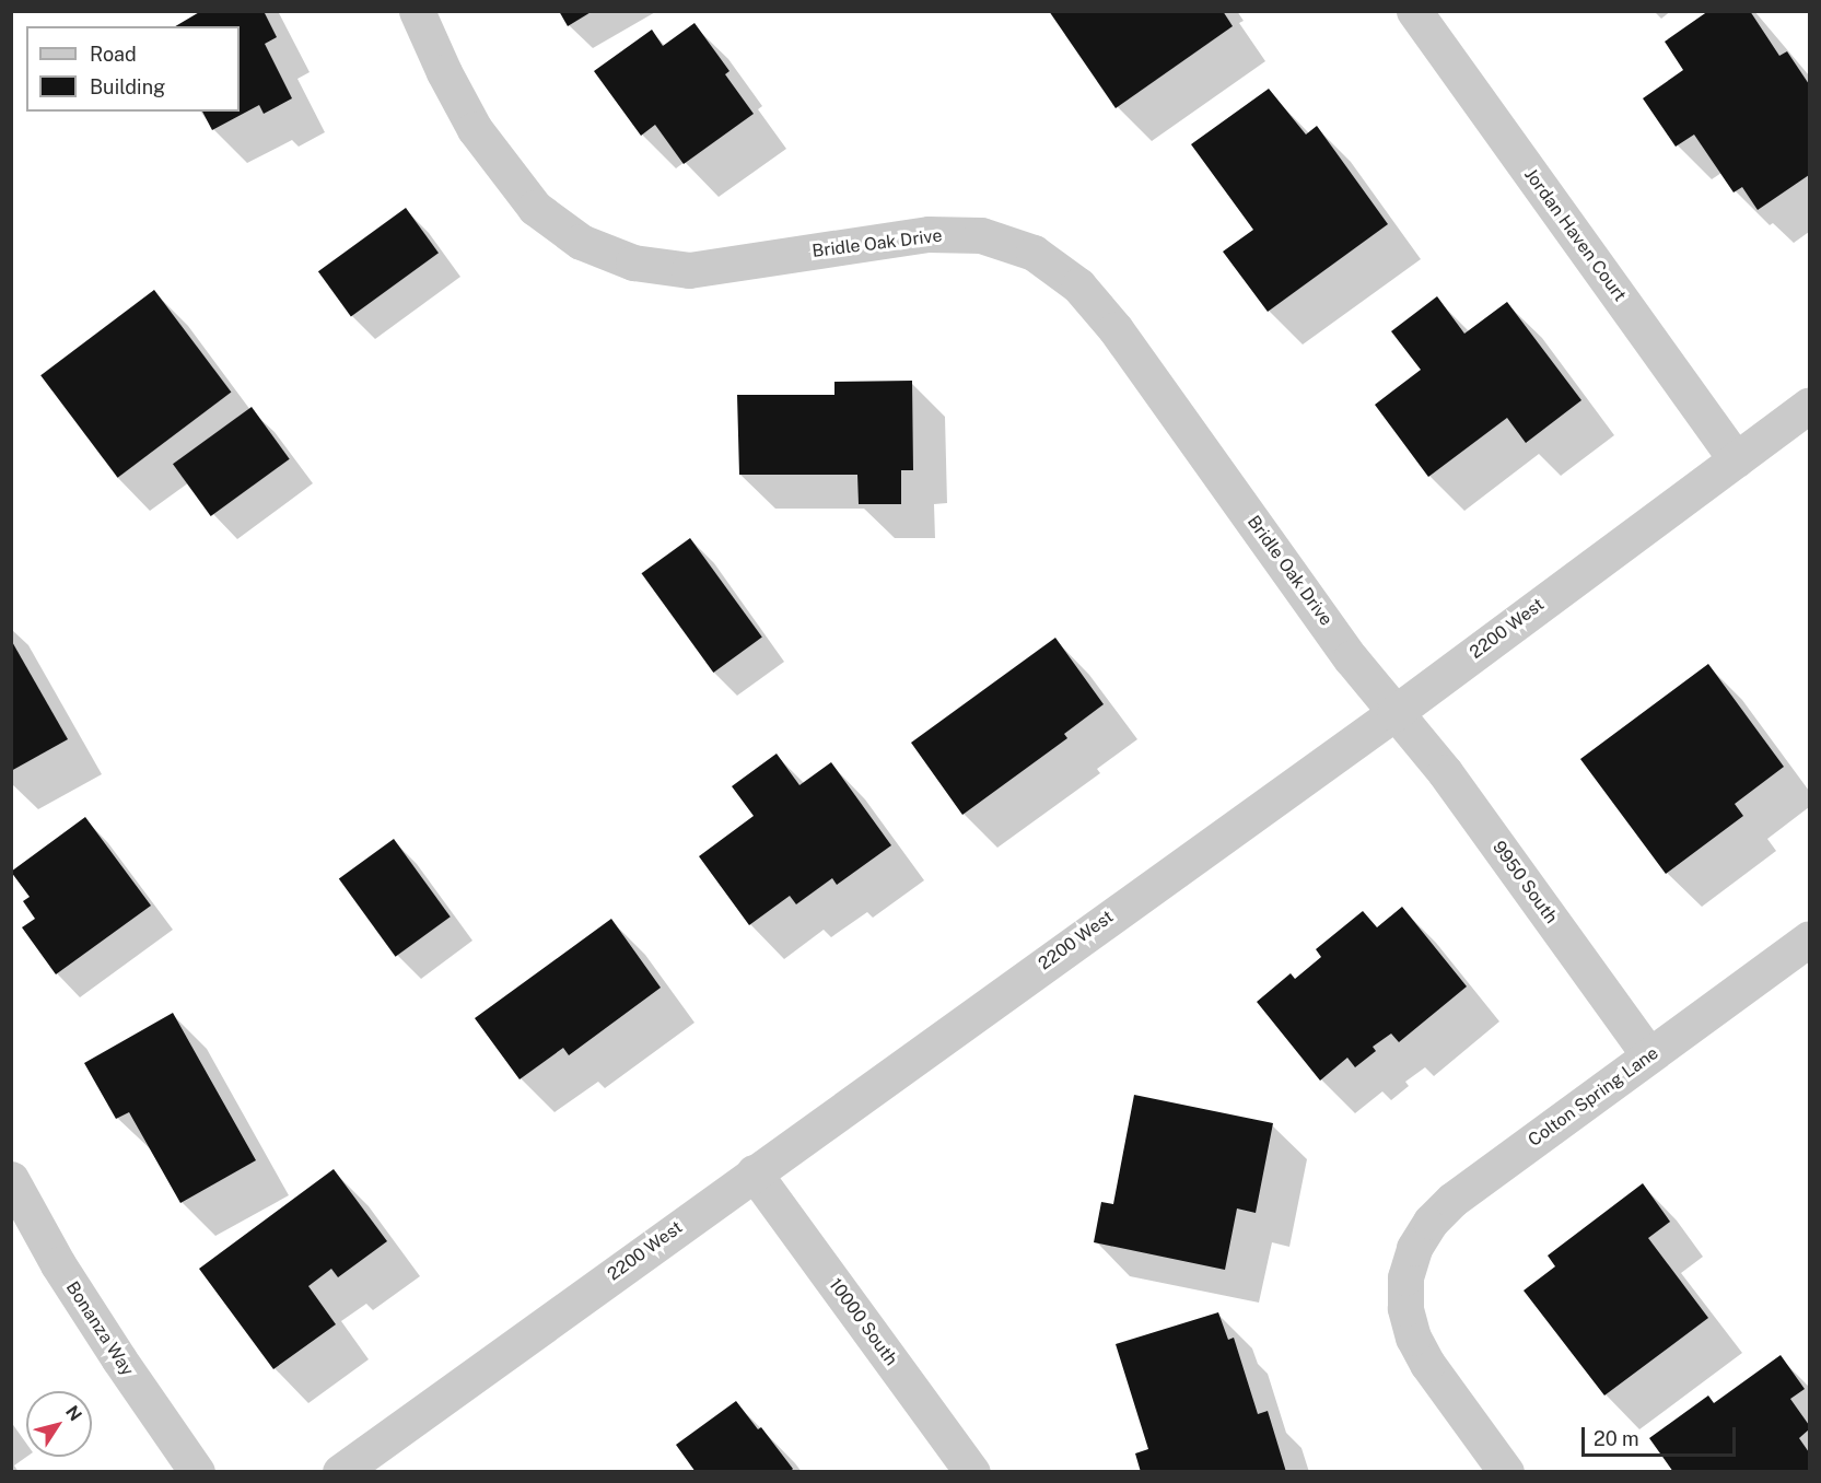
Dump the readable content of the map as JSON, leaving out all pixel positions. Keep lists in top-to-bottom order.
{
  "streets": {
    "street": [
      "Jordan Haven Court",
      "Bridle Oak Drive",
      "2200 West",
      "9950 South",
      "Colton Spring Lane",
      "10000 South",
      "Bonanza Way"
    ]
  },
  "crossings": [
    ["Jordan Haven Court", "2200 West"],
    ["Bridle Oak Drive", "2200 West"],
    ["Bridle Oak Drive", "9950 South"],
    ["2200 West", "9950 South"],
    ["2200 West", "10000 South"],
    ["9950 South", "Colton Spring Lane"]
  ],
  "legend": ["Road", "Building"],
  "scale_bar": "20 m",
  "north": "top right"
}
